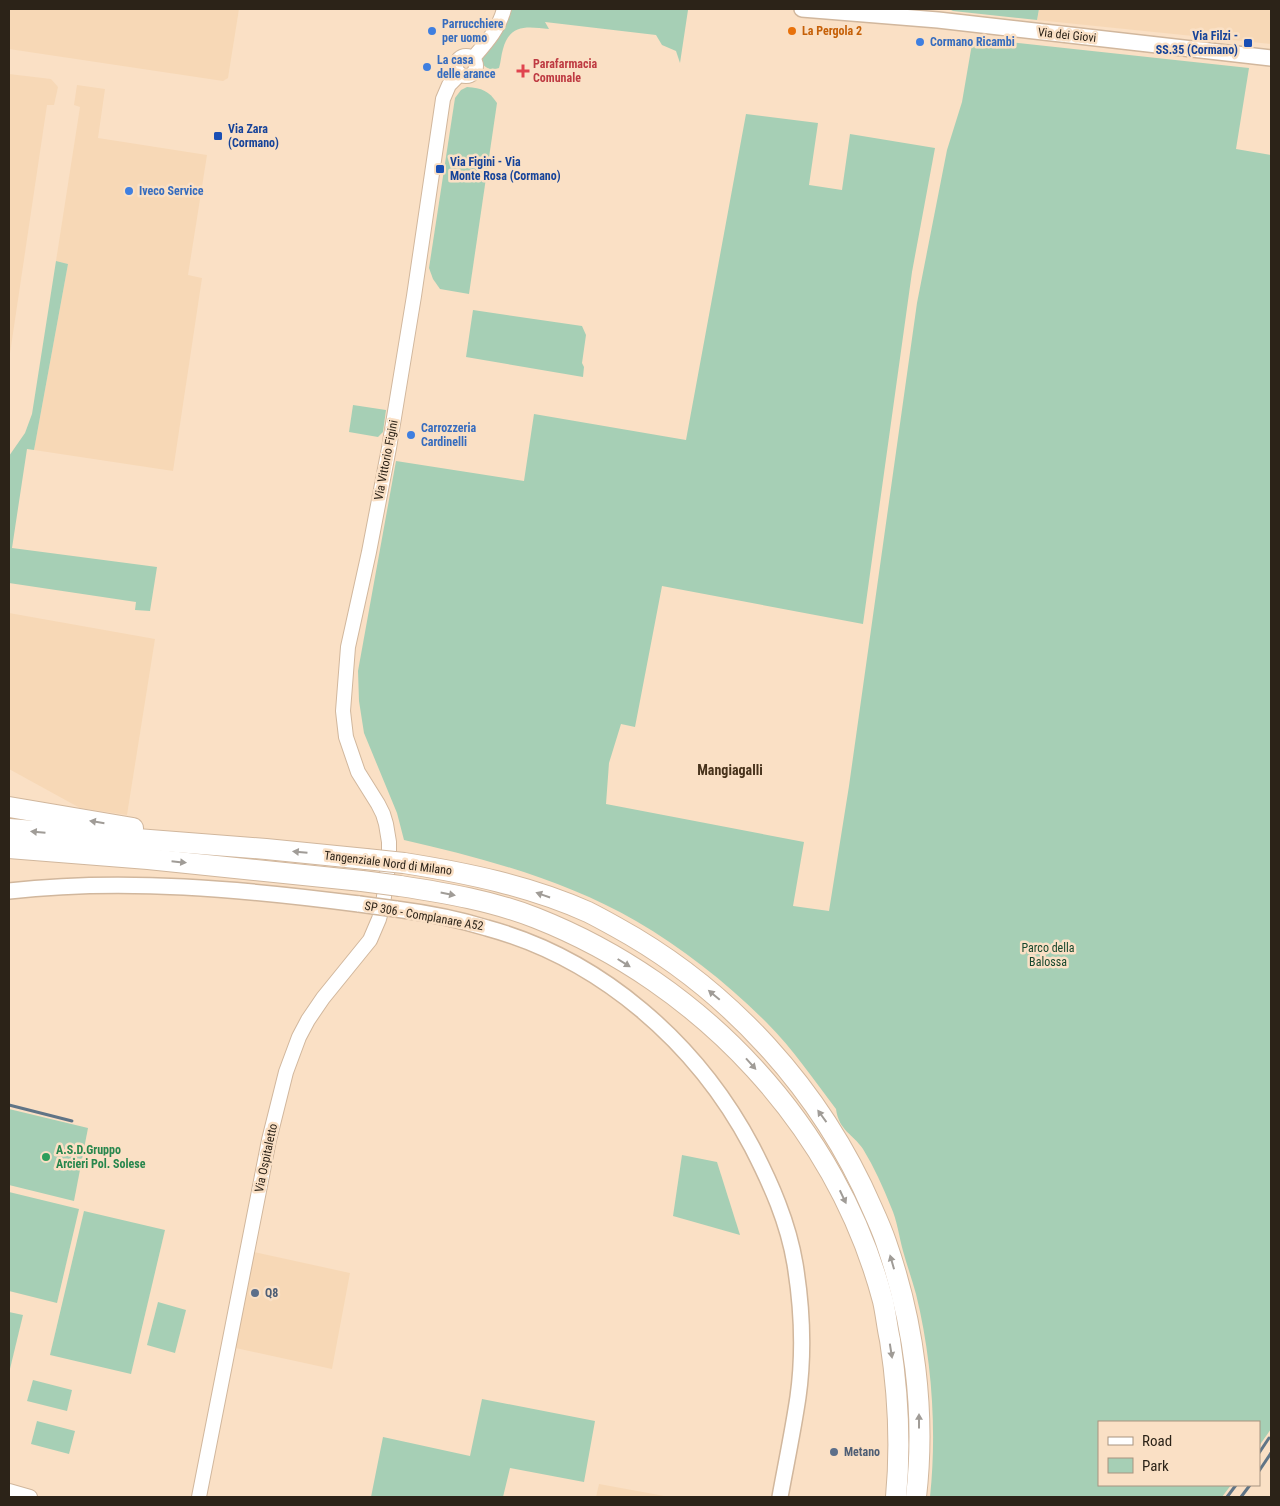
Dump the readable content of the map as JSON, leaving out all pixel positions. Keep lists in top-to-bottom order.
{
  "streets": {
    "highway": ["Tangenziale Nord di Milano"],
    "main road": ["Via dei Giovi", "SP 306 - Complanare A52"],
    "street": ["Via Vittorio Figini", "Via Ospitaletto"]
  },
  "crossings": [
    ["Via Vittorio Figini", "Via Ospitaletto"]
  ],
  "districts": ["Mangiagalli"],
  "parks": ["Parco della Balossa"],
  "places": {
    "other": [
      "Parrucchiere per uomo",
      "La Pergola 2",
      "Cormano Ricambi",
      "La casa delle arance",
      "Iveco Service",
      "Carrozzeria Cardinelli",
      "A.S.D.Gruppo Arcieri Pol. Solese",
      "Q8",
      "Metano"
    ],
    "transit": ["Via Filzi - SS.35 (Cormano)", "Via Zara (Cormano)", "Via Figini - Via Monte Rosa (Cormano)"],
    "health": ["Parafarmacia Comunale"]
  },
  "legend": ["Road", "Park"]
}
